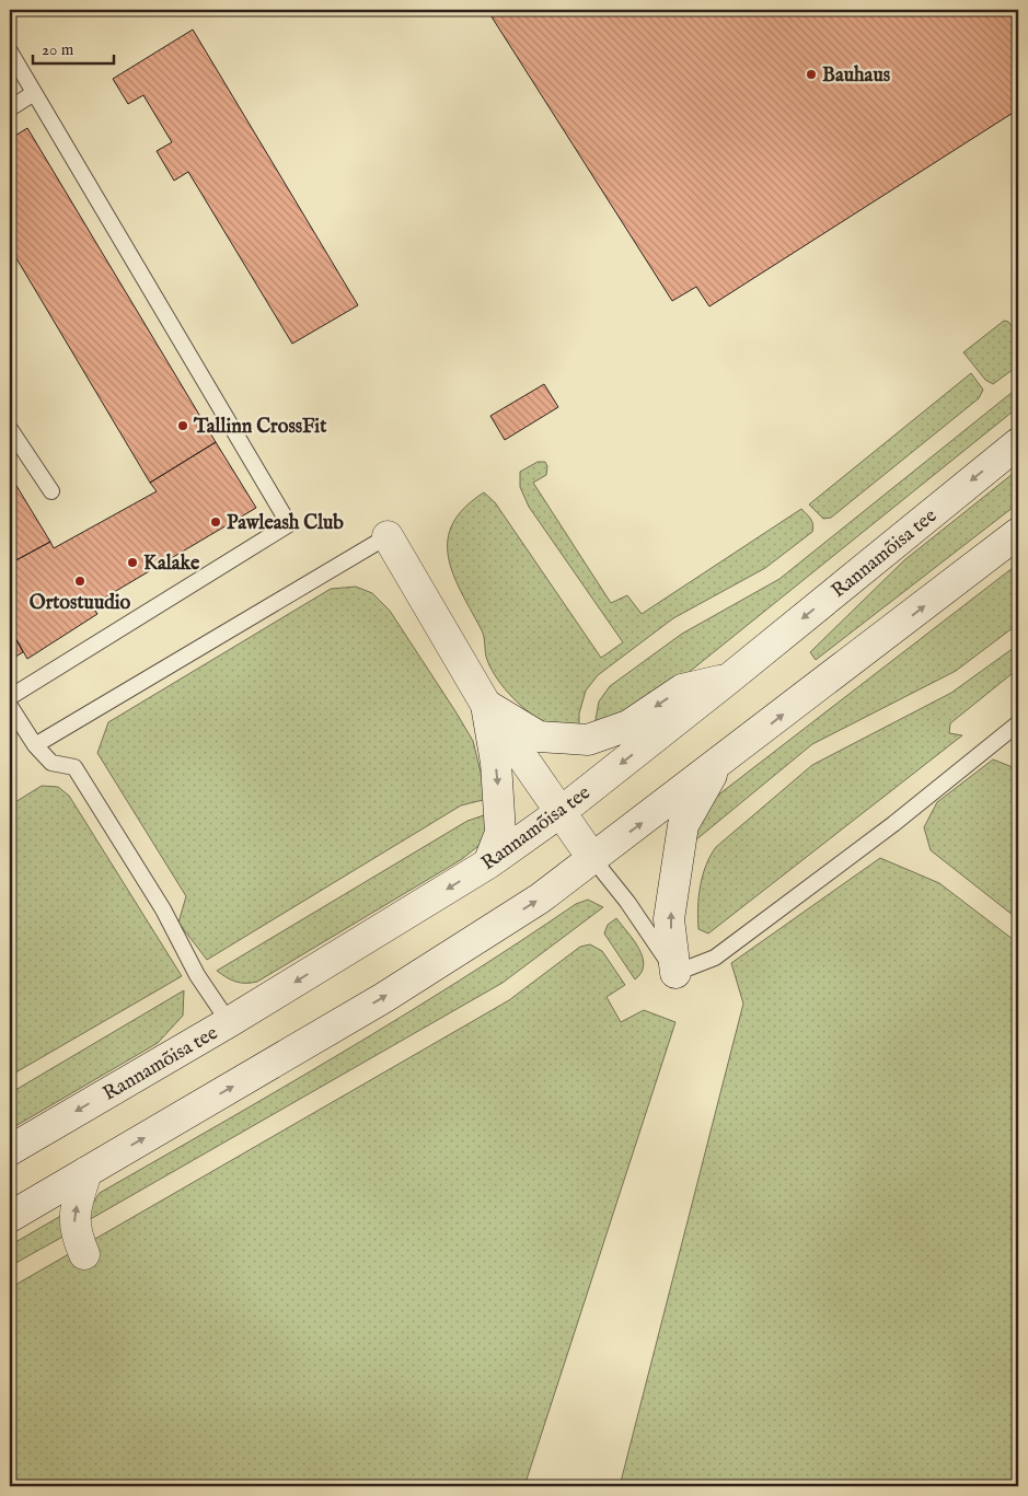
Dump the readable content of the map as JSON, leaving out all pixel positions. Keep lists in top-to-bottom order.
{
  "streets": {
    "main road": ["Rannamõisa tee"]
  },
  "places": [
    "Bauhaus",
    "Tallinn CrossFit",
    "Pawleash Club",
    "Kalake",
    "Ortostuudio"
  ],
  "scale_bar": "20 m"
}
